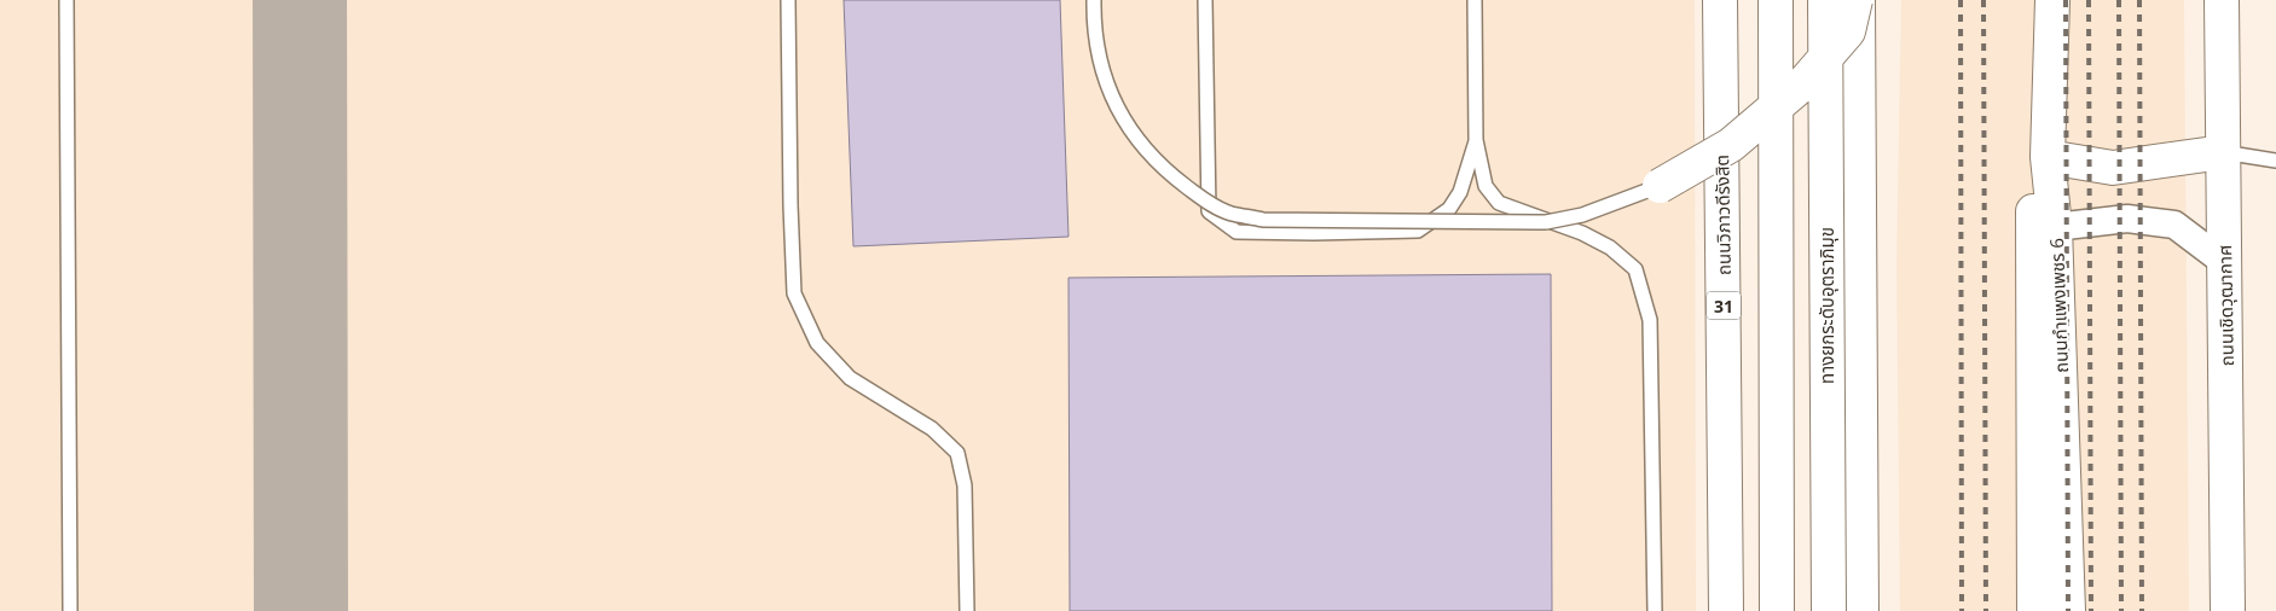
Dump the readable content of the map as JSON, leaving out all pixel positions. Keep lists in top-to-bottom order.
{
  "streets": {
    "main road": [
      "ถนนวิภาวดีรังสิต",
      "31",
      "ทางยกระดับอุตราภิมุข",
      "ถนนกำแพงเพชร 6",
      "ถนนเชิดวุฒากาศ"
    ]
  }
}
